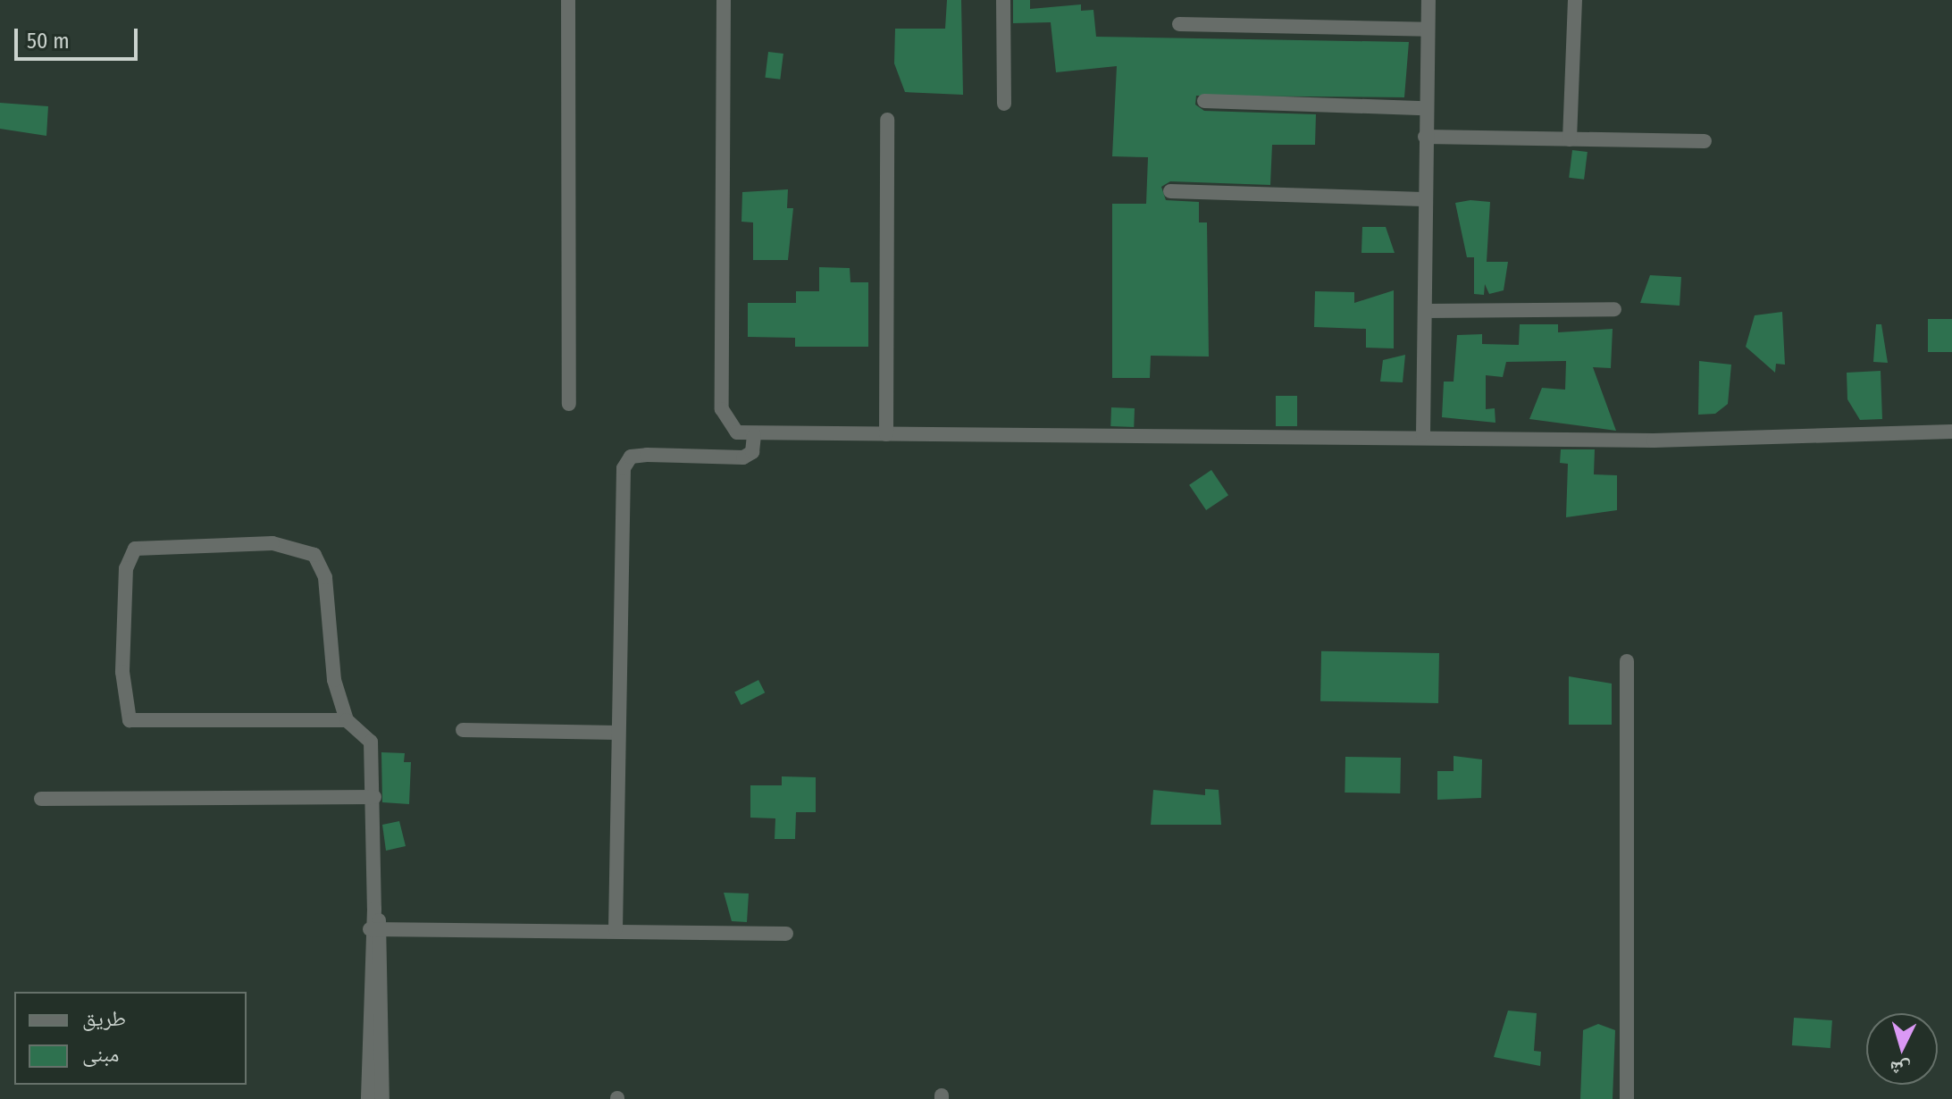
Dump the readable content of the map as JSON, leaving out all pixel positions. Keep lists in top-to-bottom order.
{
  "legend": ["طريق", "مبنى"],
  "scale_bar": "50 m",
  "north": "bottom"
}
